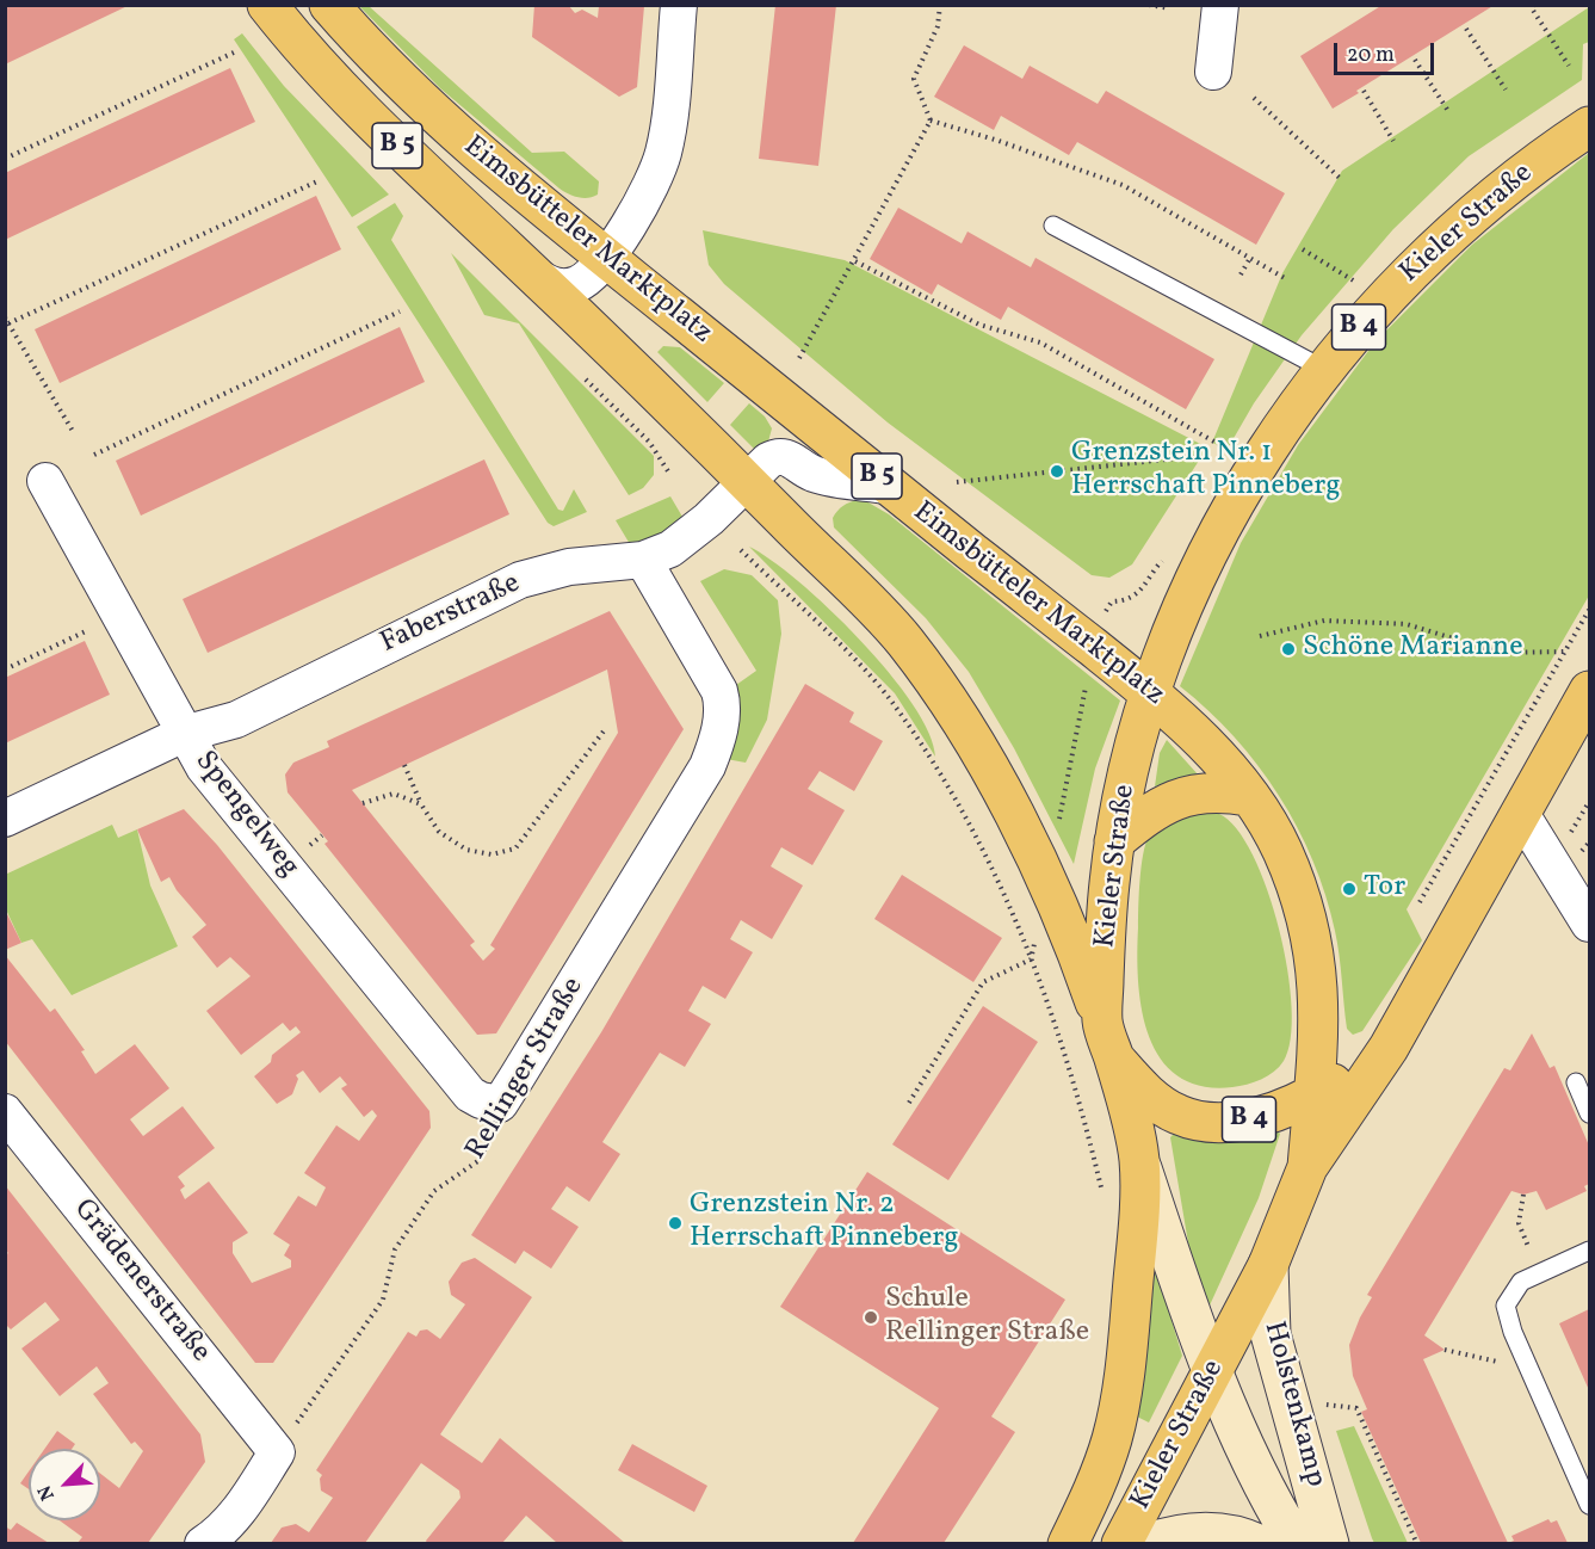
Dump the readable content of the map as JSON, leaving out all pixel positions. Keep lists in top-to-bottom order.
{
  "streets": {
    "main road": [
      "B 5",
      "Kieler Straße",
      "Eimsbütteler Marktplatz",
      "B 4",
      "Holstenkamp"
    ],
    "street": [
      "Faberstraße",
      "Spengelweg",
      "Rellinger Straße",
      "Grädenerstraße"
    ]
  },
  "crossings": [
    ["Kieler Straße", "Eimsbütteler Marktplatz"],
    ["Kieler Straße", "B 4"],
    ["Kieler Straße", "Holstenkamp"],
    ["Eimsbütteler Marktplatz", "B 4"],
    ["Eimsbütteler Marktplatz", "Faberstraße"],
    ["Faberstraße", "Spengelweg"],
    ["Faberstraße", "Rellinger Straße"],
    ["Spengelweg", "Rellinger Straße"],
    ["Rellinger Straße", "Grädenerstraße"]
  ],
  "places": [
    "Grenzstein Nr. 1 Herrschaft Pinneberg",
    "Schöne Marianne",
    "Tor",
    "Grenzstein Nr. 2 Herrschaft Pinneberg",
    "Schule Rellinger Straße"
  ],
  "scale_bar": "20 m",
  "north": "bottom left"
}
